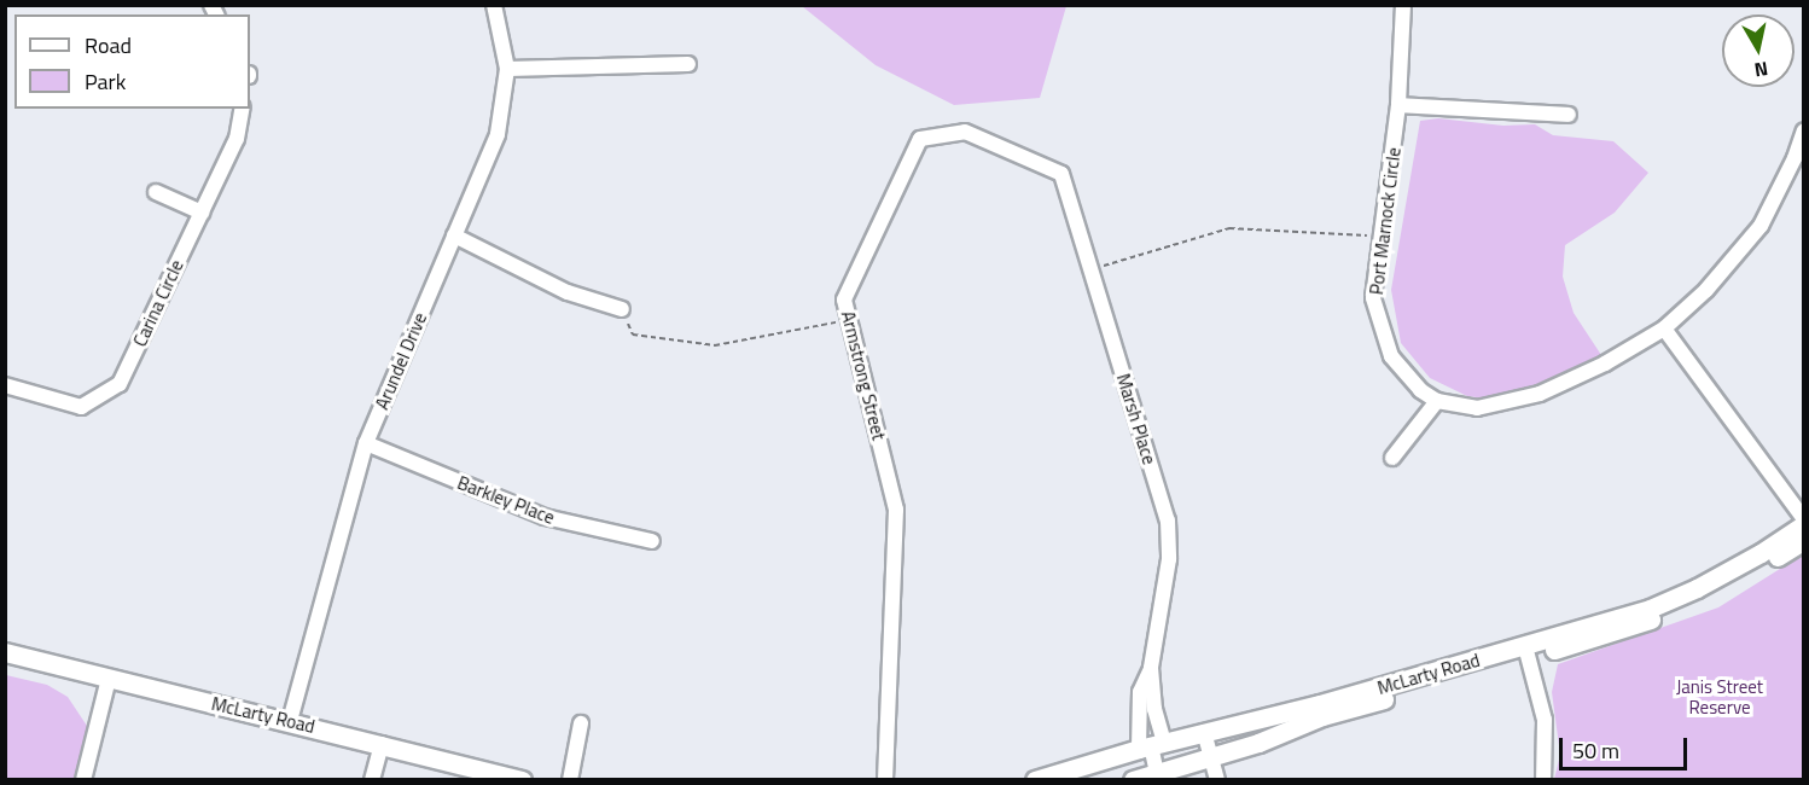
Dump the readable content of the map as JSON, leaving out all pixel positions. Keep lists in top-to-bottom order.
{
  "streets": {
    "street": [
      "Port Marnock Circle",
      "Carina Circle",
      "Arundel Drive",
      "Armstrong Street",
      "Marsh Place",
      "Barkley Place",
      "McLarty Road"
    ]
  },
  "crossings": [
    ["Arundel Drive", "Barkley Place"],
    ["Arundel Drive", "McLarty Road"],
    ["Armstrong Street", "Marsh Place"],
    ["Marsh Place", "McLarty Road"]
  ],
  "parks": ["Janis Street Reserve"],
  "legend": ["Road", "Park"],
  "scale_bar": "50 m",
  "north": "bottom"
}
